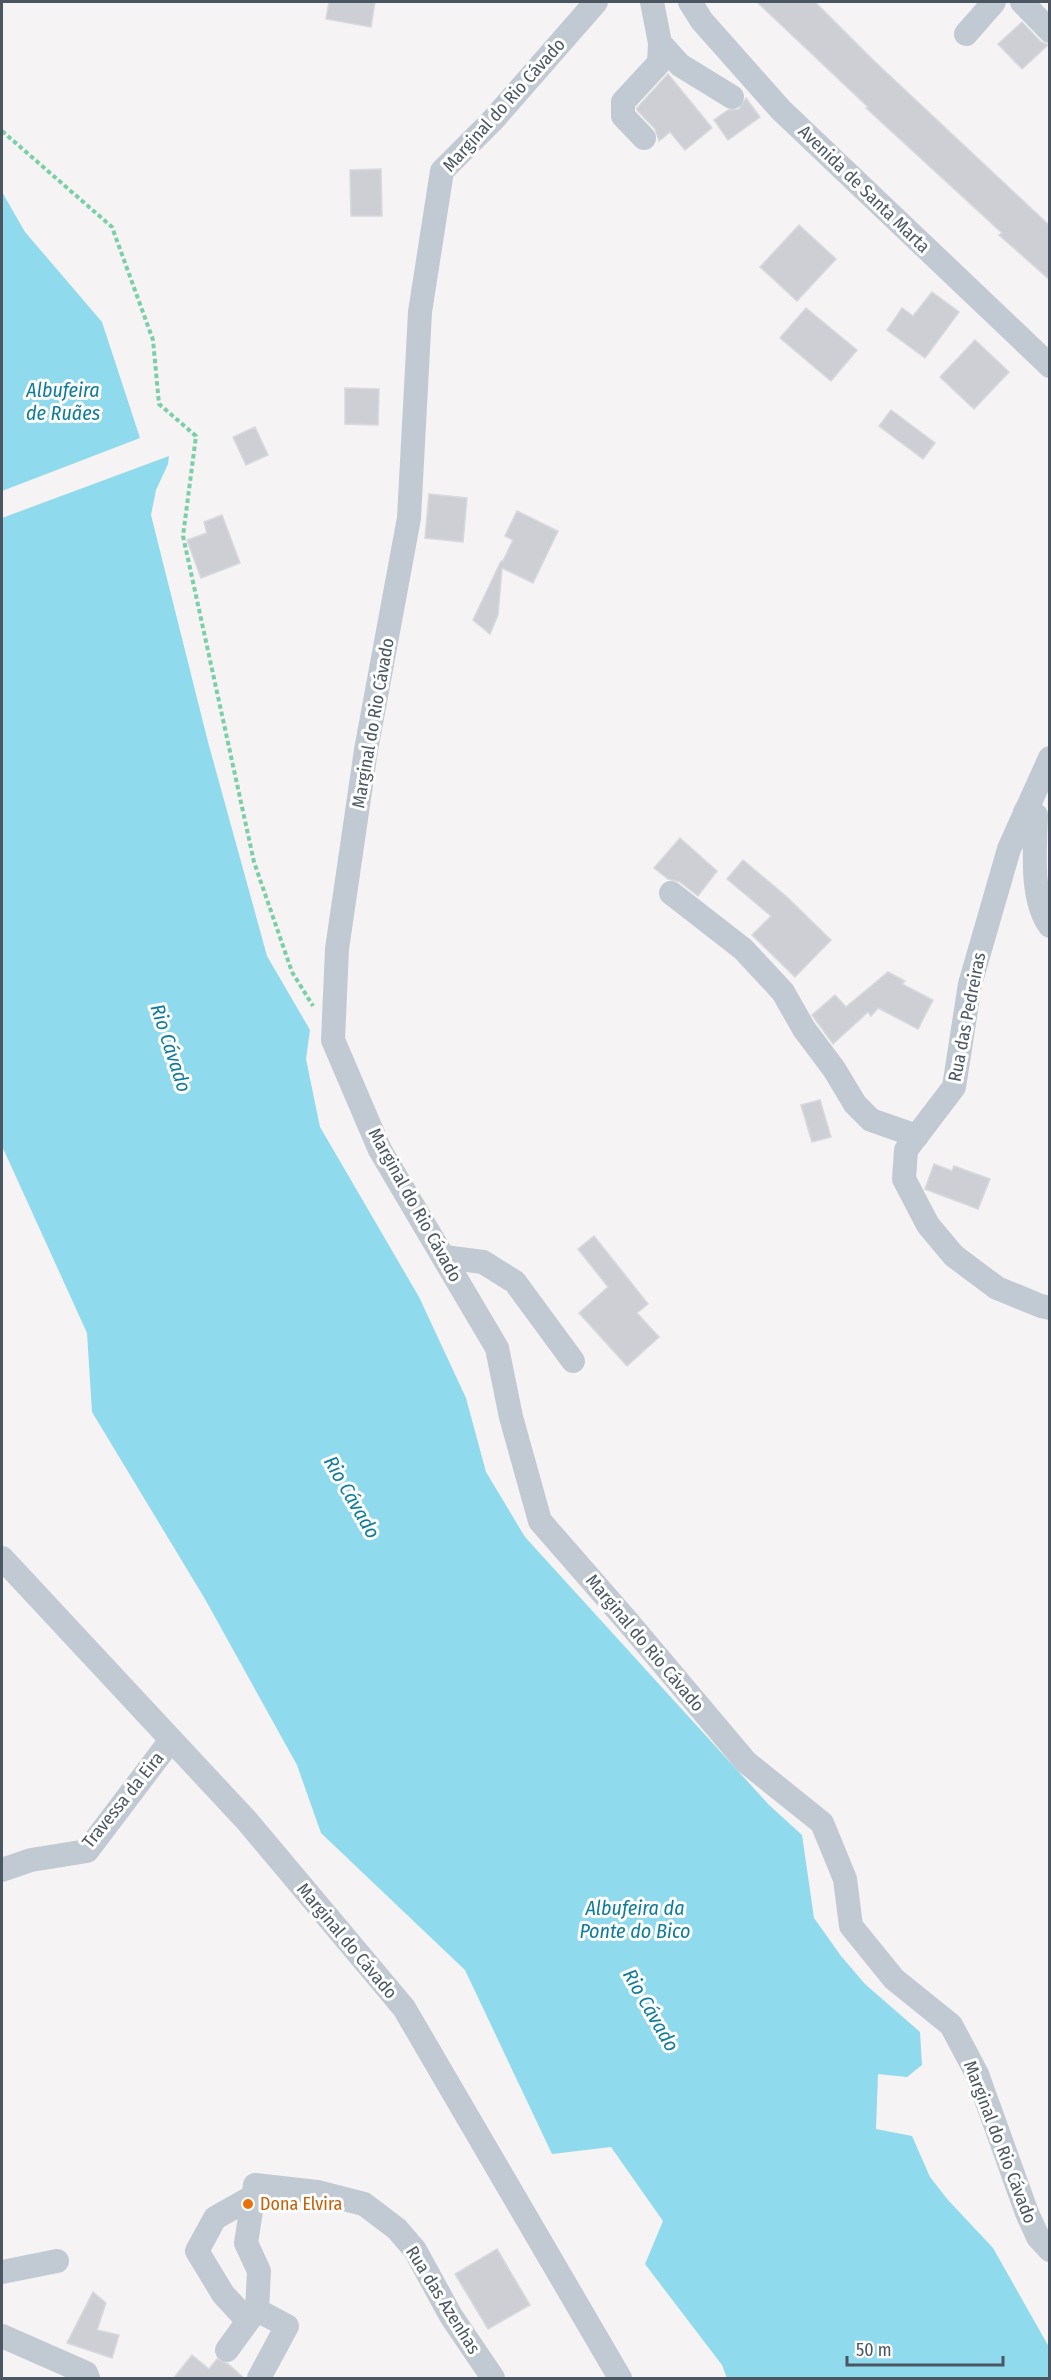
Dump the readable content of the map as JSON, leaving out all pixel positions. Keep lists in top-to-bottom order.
{
  "streets": {
    "street": [
      "Marginal do Rio Cávado",
      "Avenida de Santa Marta",
      "Rua das Pedreiras",
      "Travessa da Eira",
      "Marginal do Cávado",
      "Rua das Azenhas"
    ]
  },
  "crossings": [
    ["Travessa da Eira", "Marginal do Cávado"]
  ],
  "water": ["Albufeira de Ruães", "Rio Cávado", "Albufeira da Ponte do Bico"],
  "places": ["Dona Elvira"],
  "scale_bar": "50 m"
}
